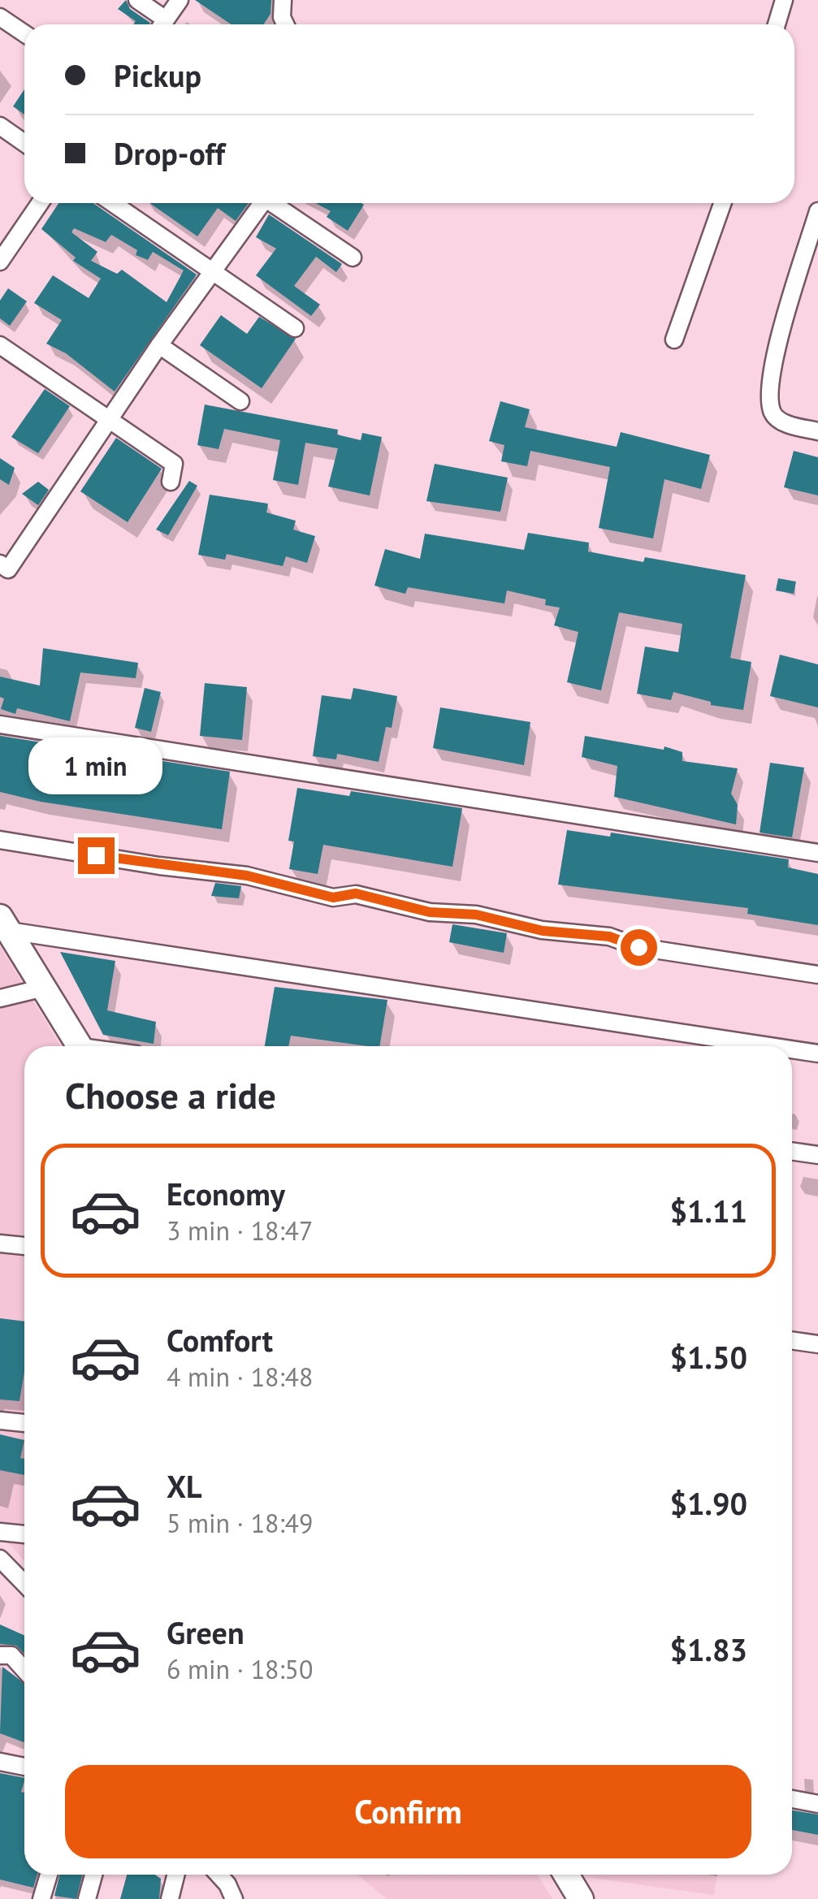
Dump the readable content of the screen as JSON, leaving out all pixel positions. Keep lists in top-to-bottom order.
{
  "page": {
    "banner": ["Pickup", "Drop-off"],
    "bubble": "1 min",
    "heading": "Choose a ride",
    "list": [
      {
        "name": "Economy",
        "note": "3 min · 18:47",
        "value": "$1.11"
      },
      {
        "name": "Comfort",
        "note": "4 min · 18:48",
        "value": "$1.50"
      },
      {
        "name": "XL",
        "note": "5 min · 18:49",
        "value": "$1.90"
      },
      {
        "name": "Green",
        "note": "6 min · 18:50",
        "value": "$1.83"
      }
    ],
    "buttons": "Confirm"
  }
}
